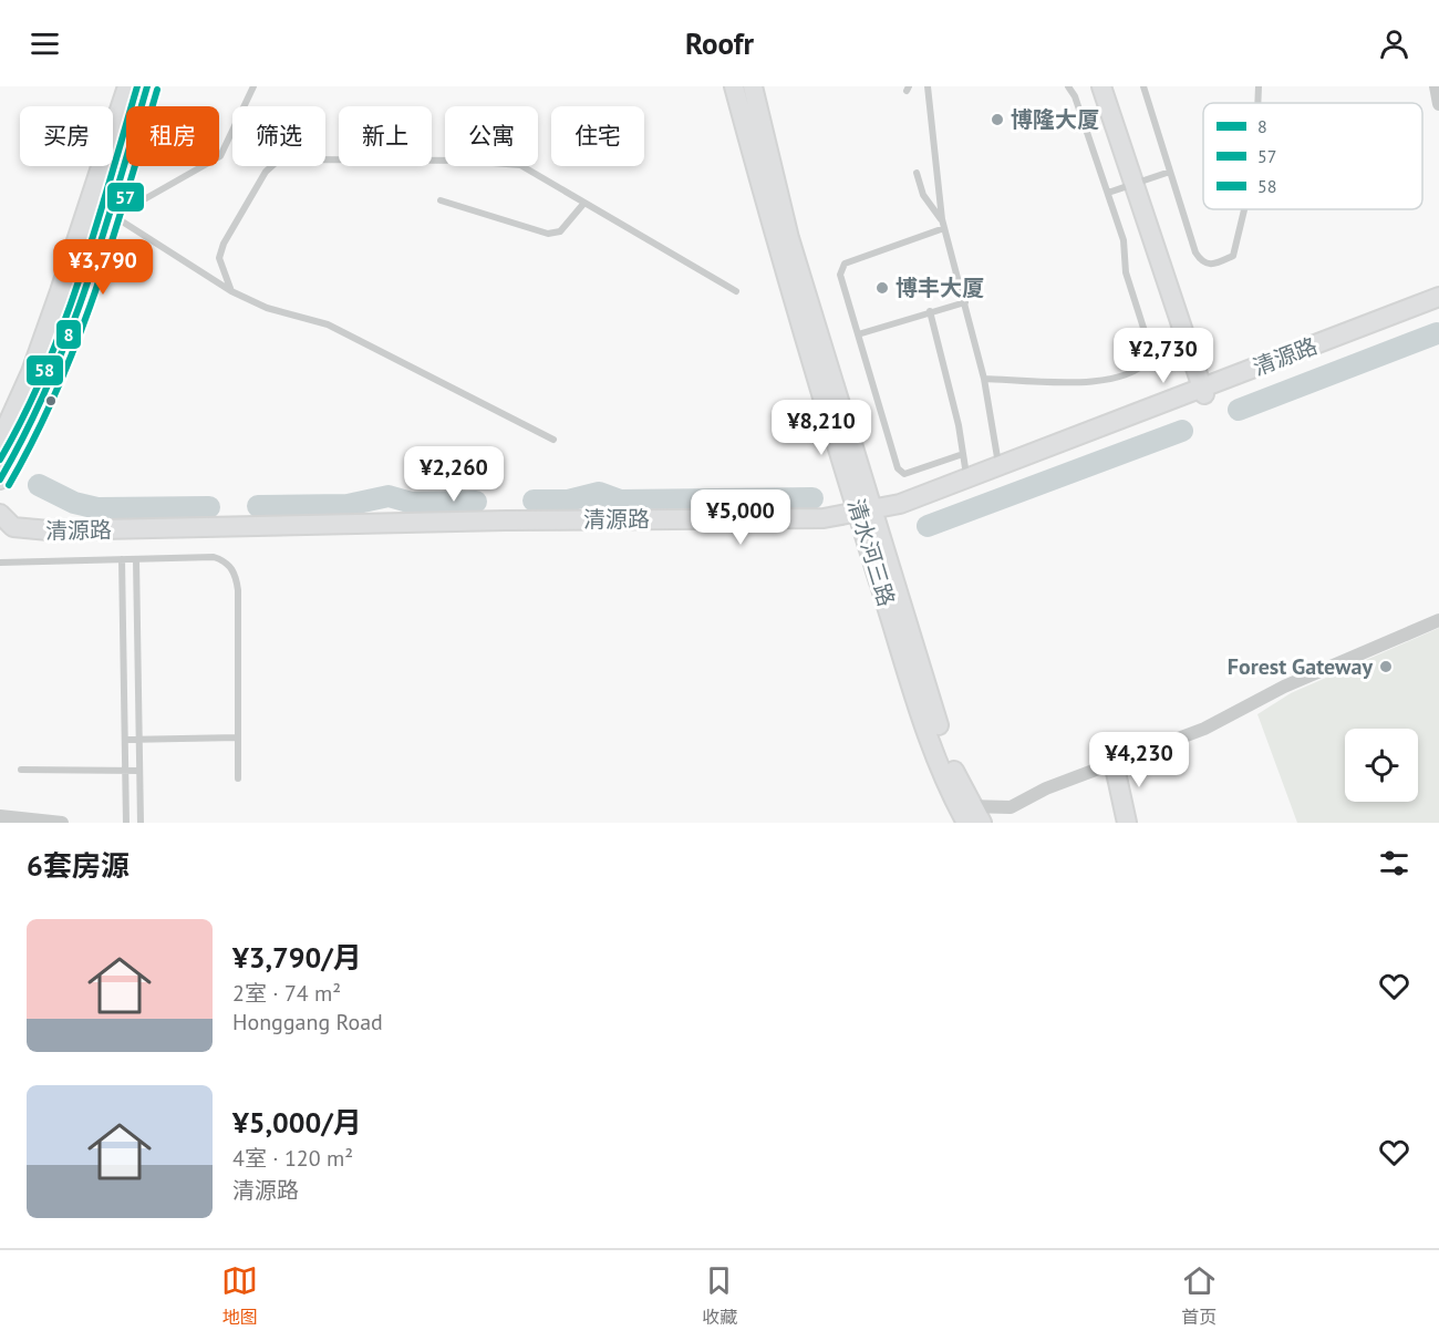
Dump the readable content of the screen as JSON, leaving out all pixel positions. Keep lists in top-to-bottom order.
{
  "streets": {
    "street": ["清源路", "清水河三路"]
  },
  "crossings": [
    ["清源路", "清水河三路"]
  ],
  "places": ["博隆大厦", "博丰大厦", "Forest Gateway"],
  "lines": ["transit line 8", "transit line 58", "transit line 57"],
  "legend": ["8", "57", "58"],
  "page": {
    "header": "Roofr",
    "chip": [
      "买房",
      "租房",
      "筛选",
      "新上",
      "公寓",
      "住宅"
    ],
    "price": [
      "¥3,790",
      "¥2,730",
      "¥8,210",
      "¥2,260",
      "¥5,000",
      "¥4,230"
    ],
    "heading": "6套房源",
    "list": [
      {
        "name": "¥3,790/月",
        "note": "2室 · 74 m² · Honggang Road"
      },
      {
        "name": "¥5,000/月",
        "note": "4室 · 120 m² · 清源路"
      }
    ],
    "tabs": ["地图", "收藏", "首页"]
  }
}
